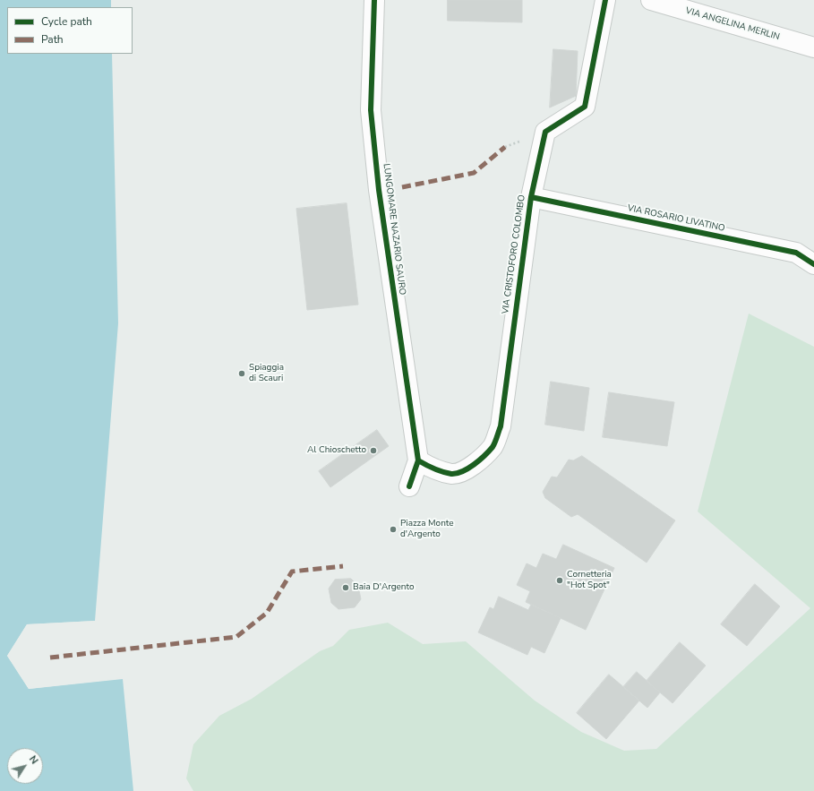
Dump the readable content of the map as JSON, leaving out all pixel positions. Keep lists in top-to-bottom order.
{
  "streets": {
    "street": [
      "VIA ANGELINA MERLIN",
      "VIA ROSARIO LIVATINO",
      "LUNGOMARE NAZARIO SAURO",
      "VIA CRISTOFORO COLOMBO"
    ]
  },
  "crossings": [
    ["VIA ROSARIO LIVATINO", "VIA CRISTOFORO COLOMBO"],
    ["LUNGOMARE NAZARIO SAURO", "VIA CRISTOFORO COLOMBO"]
  ],
  "places": [
    "Spiaggia di Scauri",
    "Al Chioschetto",
    "Piazza Monte d'Argento",
    "Cornetteria \"Hot Spot\"",
    "Baia D'Argento"
  ],
  "legend": ["Cycle path", "Path"],
  "north": "top right"
}
